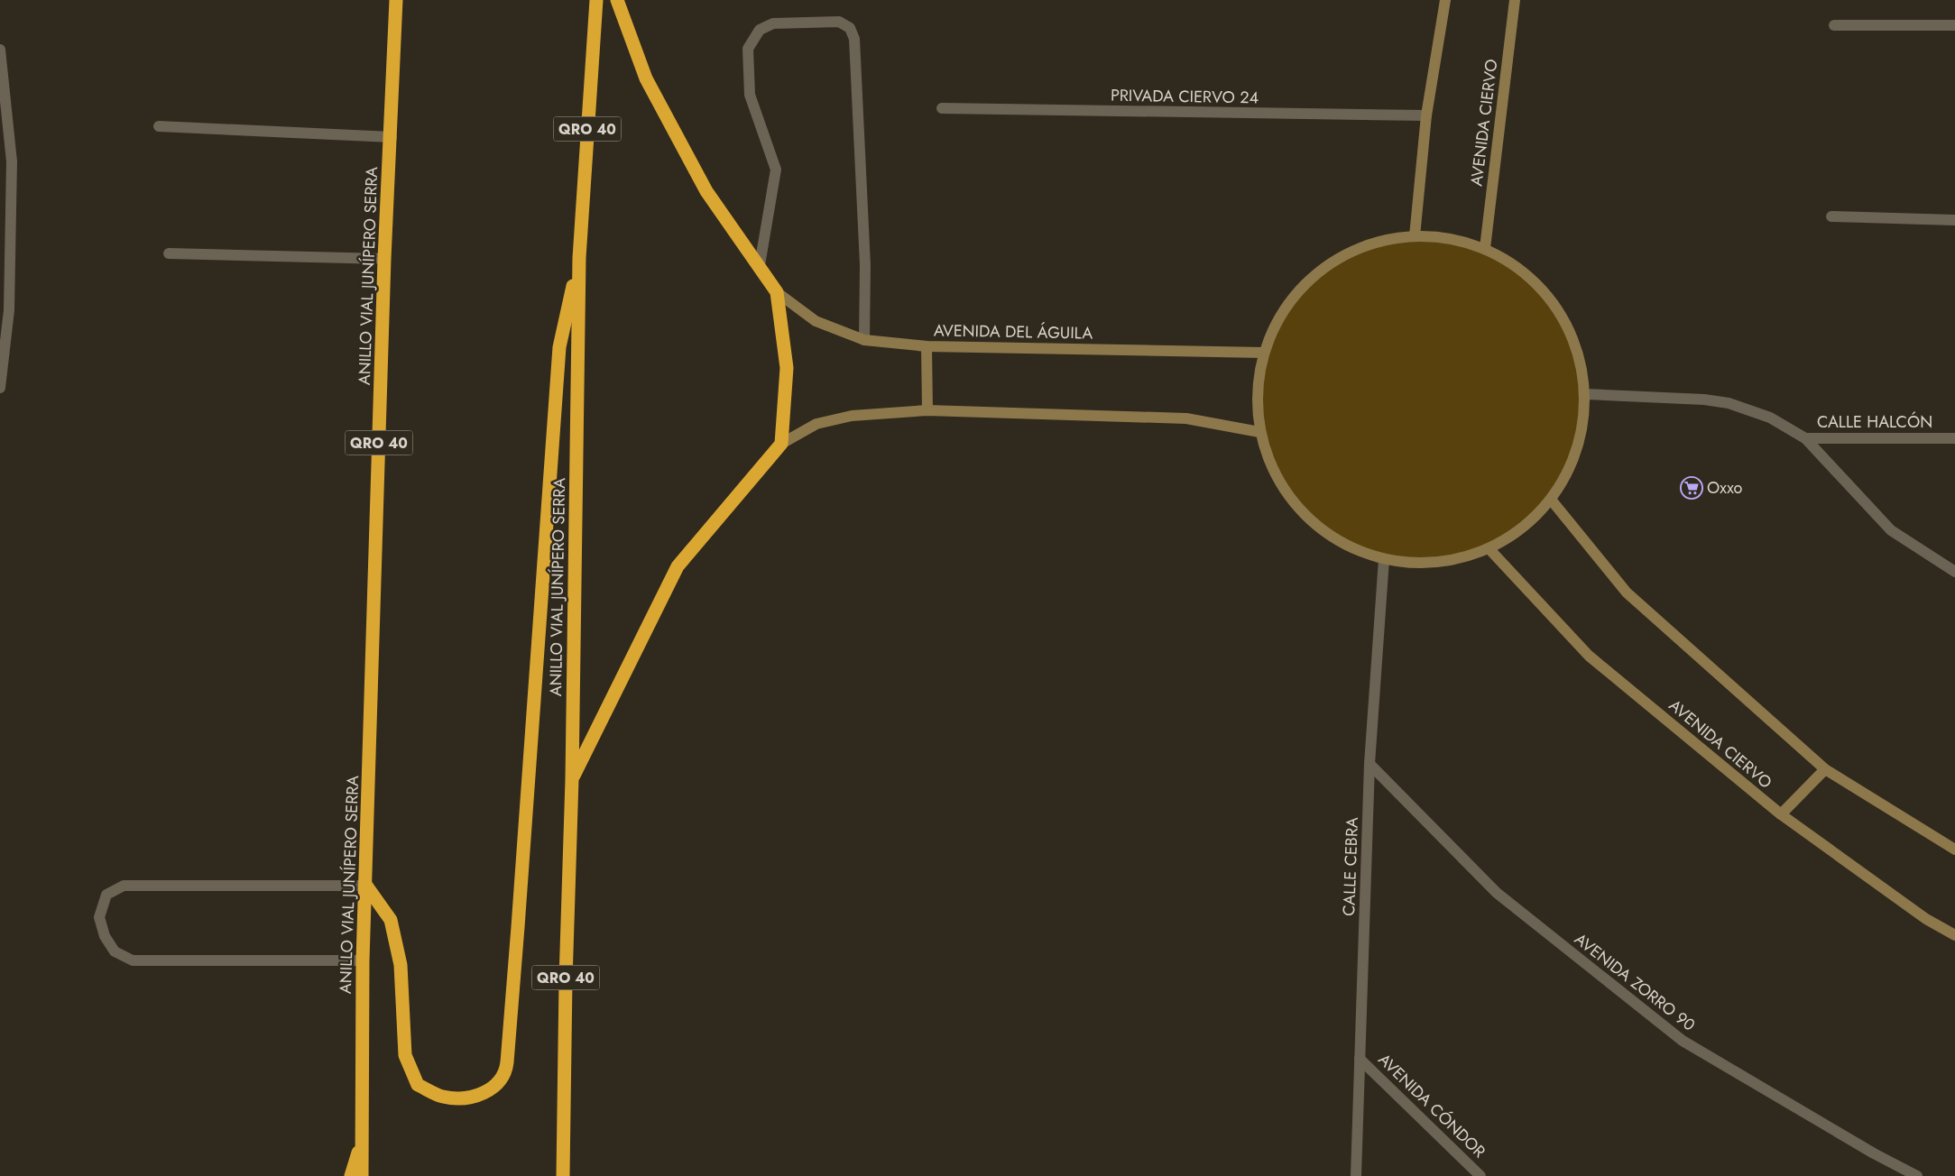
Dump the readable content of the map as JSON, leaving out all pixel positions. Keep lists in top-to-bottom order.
{
  "streets": {
    "highway": ["QRO 40", "ANILLO VIAL JUNÍPERO SERRA"],
    "street": [
      "PRIVADA CIERVO 24",
      "AVENIDA CIERVO",
      "AVENIDA DEL ÁGUILA",
      "CALLE HALCÓN",
      "CALLE CEBRA",
      "AVENIDA ZORRO 90",
      "AVENIDA CÓNDOR"
    ]
  },
  "crossings": [
    ["CALLE CEBRA", "AVENIDA ZORRO 90"],
    ["CALLE CEBRA", "AVENIDA CÓNDOR"]
  ],
  "places": {
    "supermarket": ["Oxxo"]
  }
}
